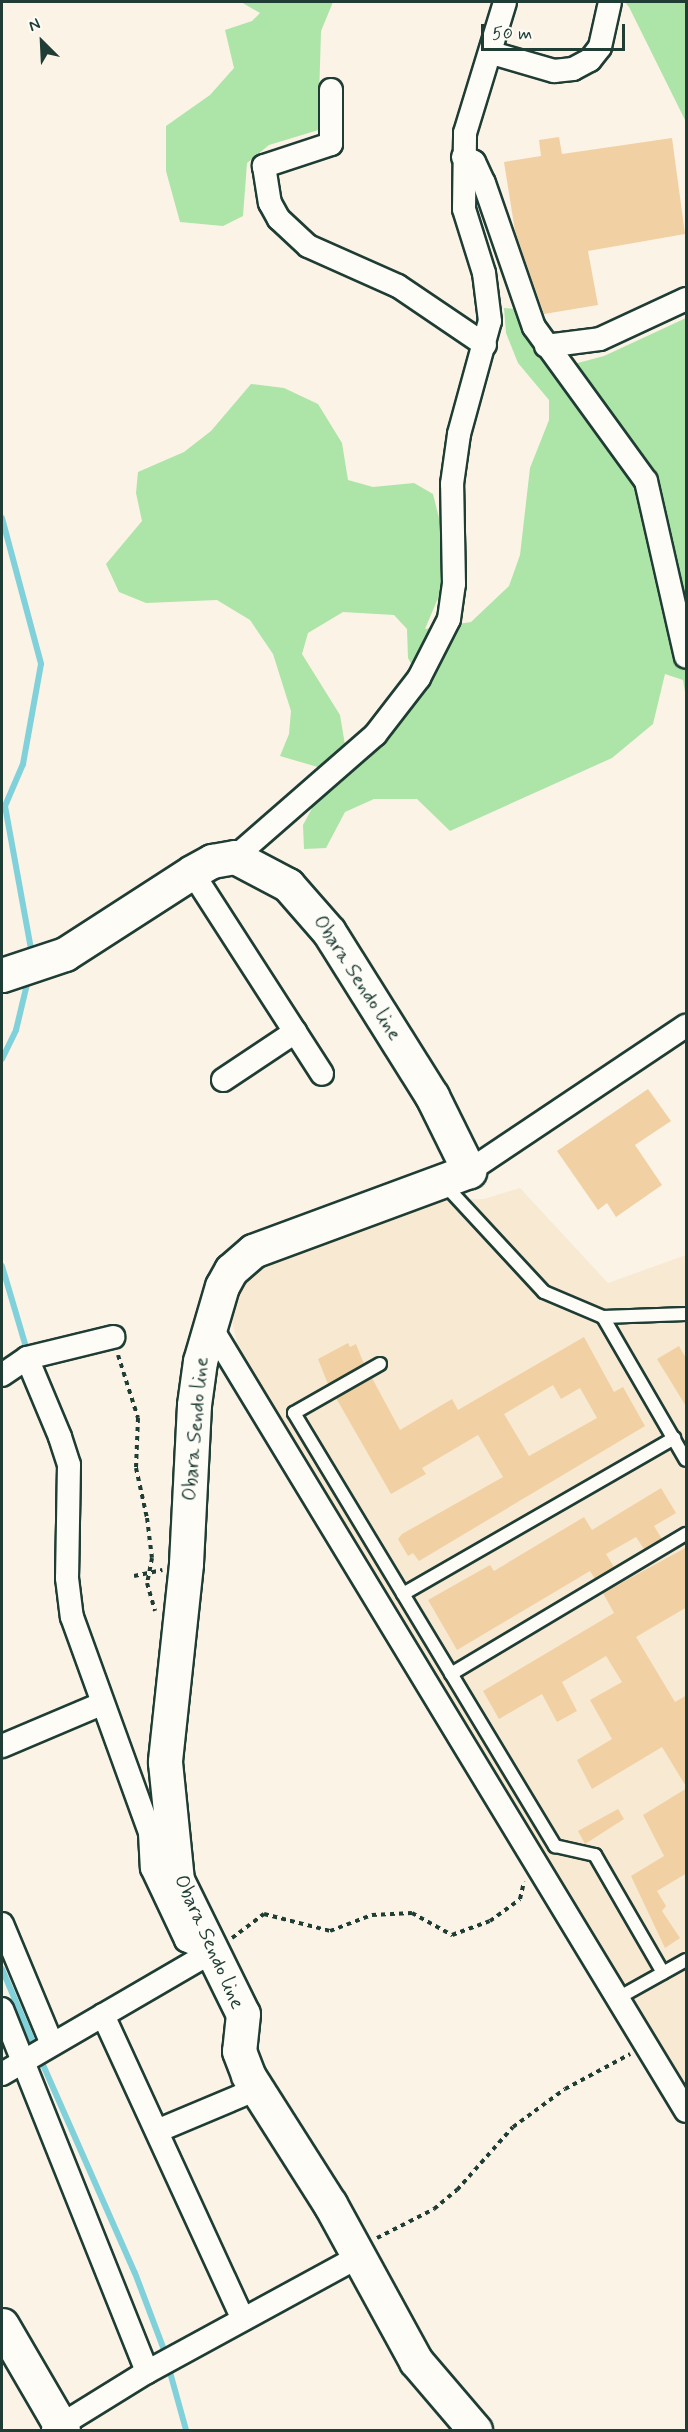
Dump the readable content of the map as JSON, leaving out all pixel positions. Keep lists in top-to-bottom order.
{
  "streets": {
    "main road": ["Obara Sendo line"]
  },
  "scale_bar": "50 m",
  "north": "top left"
}
